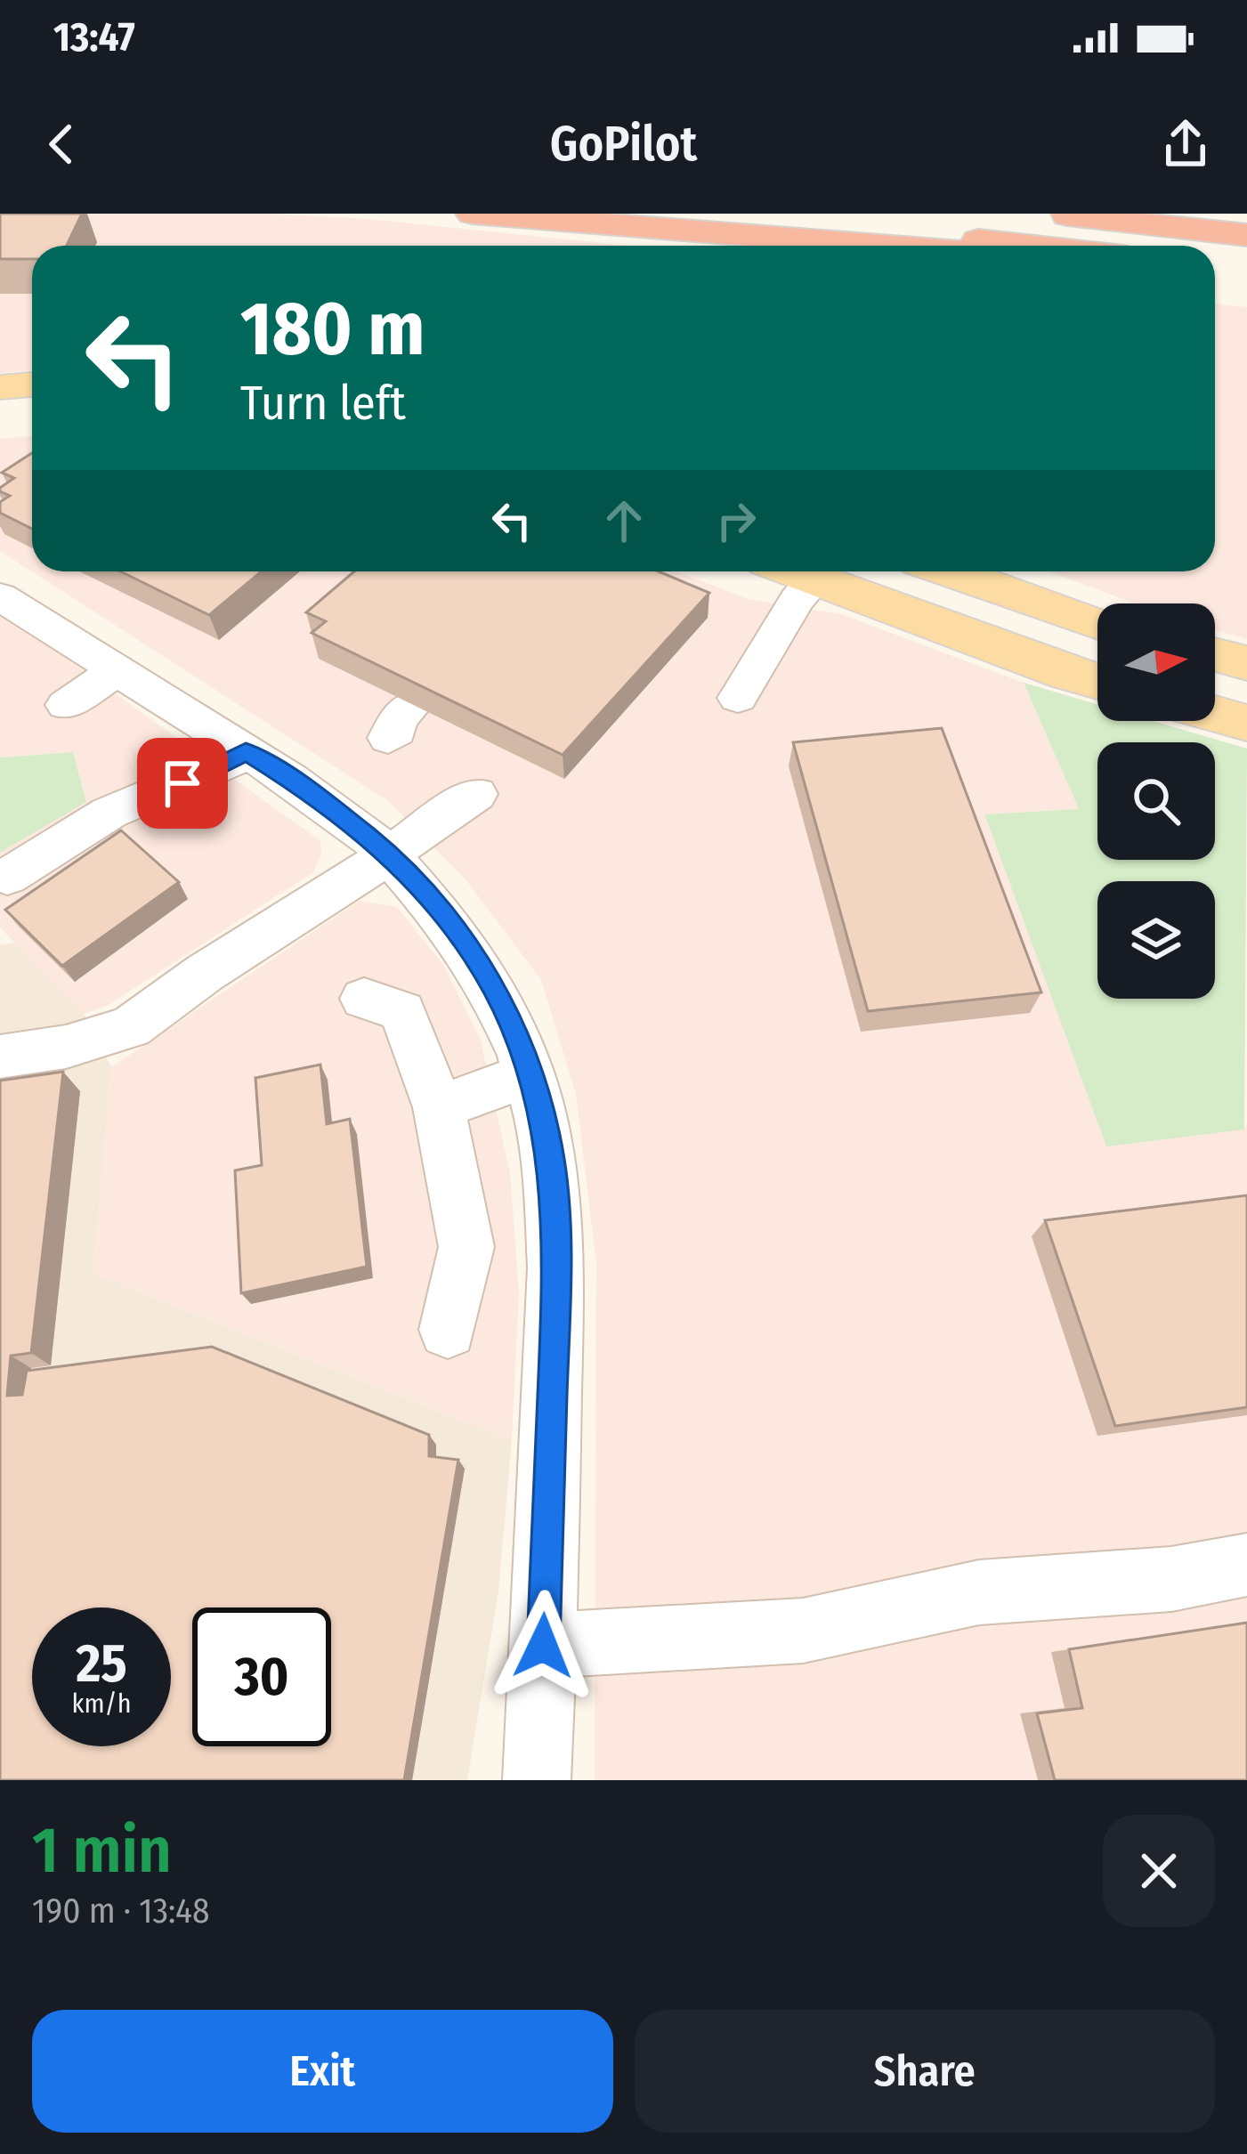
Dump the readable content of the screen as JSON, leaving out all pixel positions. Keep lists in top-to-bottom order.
{
  "north": "right",
  "page": {
    "status": "13:47",
    "header": "GoPilot",
    "turn": ["180 m", "Turn left"],
    "speed": "25 km/h",
    "limit": "30",
    "heading": ["1 min", "190 m · 13:48"],
    "buttons": ["Exit", "Share"]
  }
}
